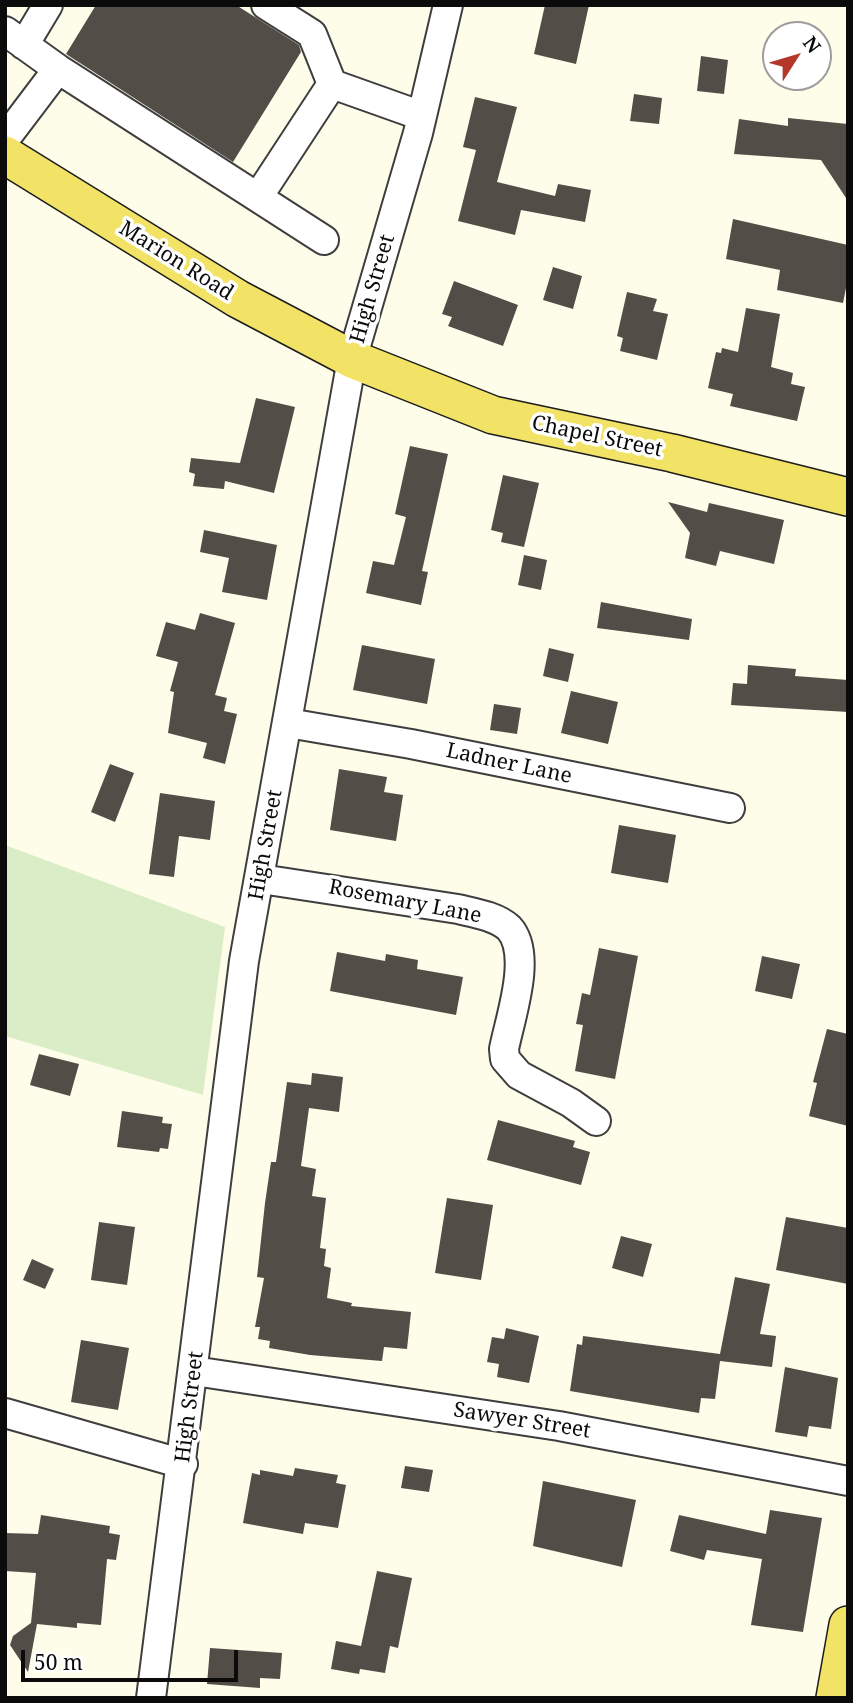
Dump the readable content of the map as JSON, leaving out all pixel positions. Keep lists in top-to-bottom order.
{
  "streets": {
    "main road": ["Marion Road", "Chapel Street"],
    "street": [
      "High Street",
      "Ladner Lane",
      "Rosemary Lane",
      "Sawyer Street"
    ]
  },
  "crossings": [
    ["Marion Road", "High Street"],
    ["Marion Road", "Chapel Street"],
    ["High Street", "Chapel Street"],
    ["High Street", "Ladner Lane"],
    ["High Street", "Rosemary Lane"],
    ["High Street", "Sawyer Street"]
  ],
  "scale_bar": "50 m",
  "north": "top right"
}
